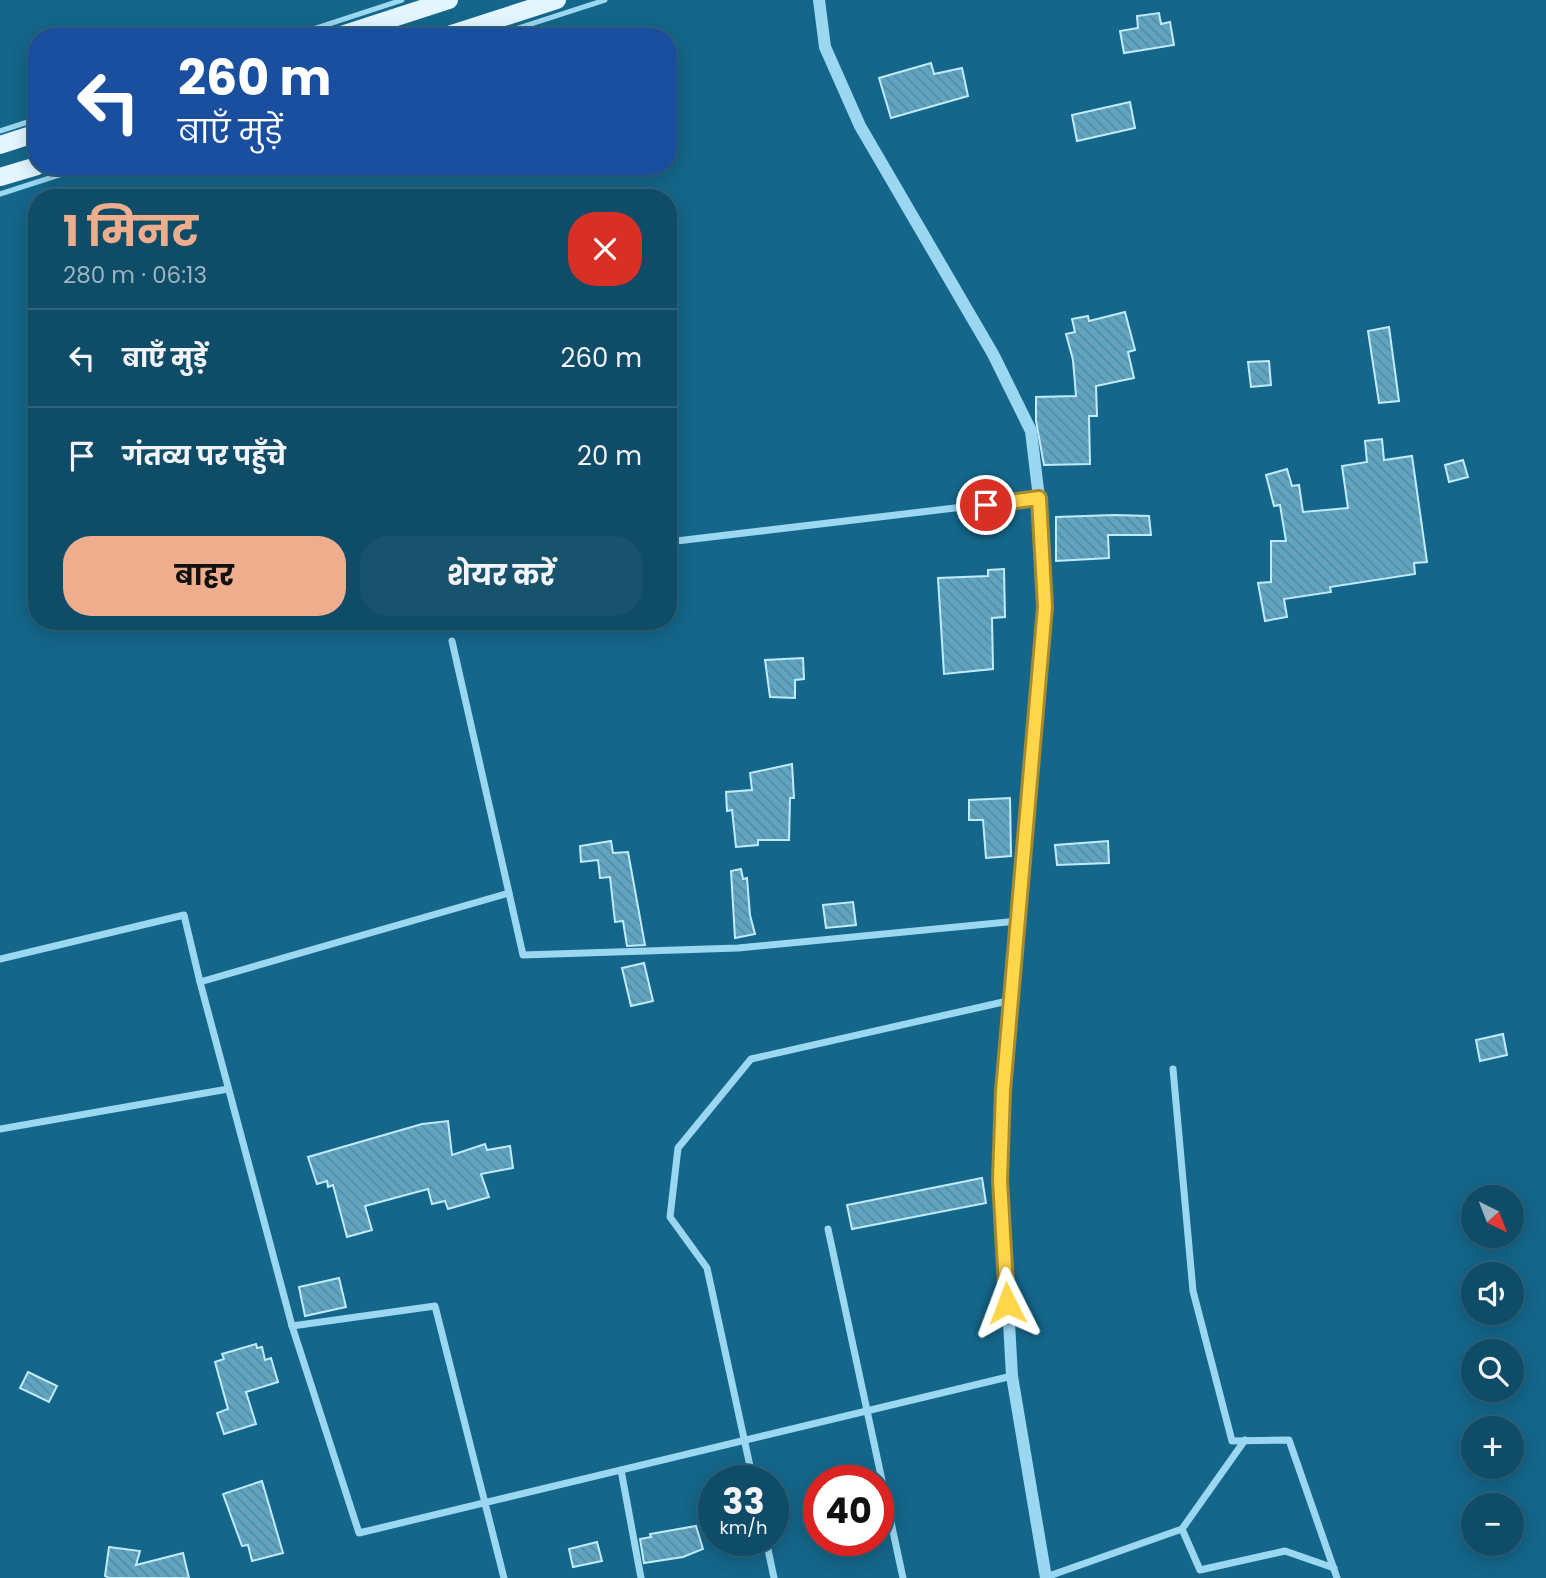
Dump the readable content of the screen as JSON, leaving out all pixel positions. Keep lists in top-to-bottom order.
{
  "north": "bottom right",
  "page": {
    "turn": ["260 m", "बाएँ मुड़ें"],
    "heading": ["1 मिनट", "280 m · 06:13"],
    "list": [
      {
        "name": "बाएँ मुड़ें",
        "value": "260 m"
      },
      {
        "name": "गंतव्य पर पहुँचे",
        "value": "20 m"
      }
    ],
    "buttons": ["बाहर", "शेयर करें"],
    "map_buttons": ["+", "−"],
    "speed": "33 km/h",
    "limit": "40"
  }
}
